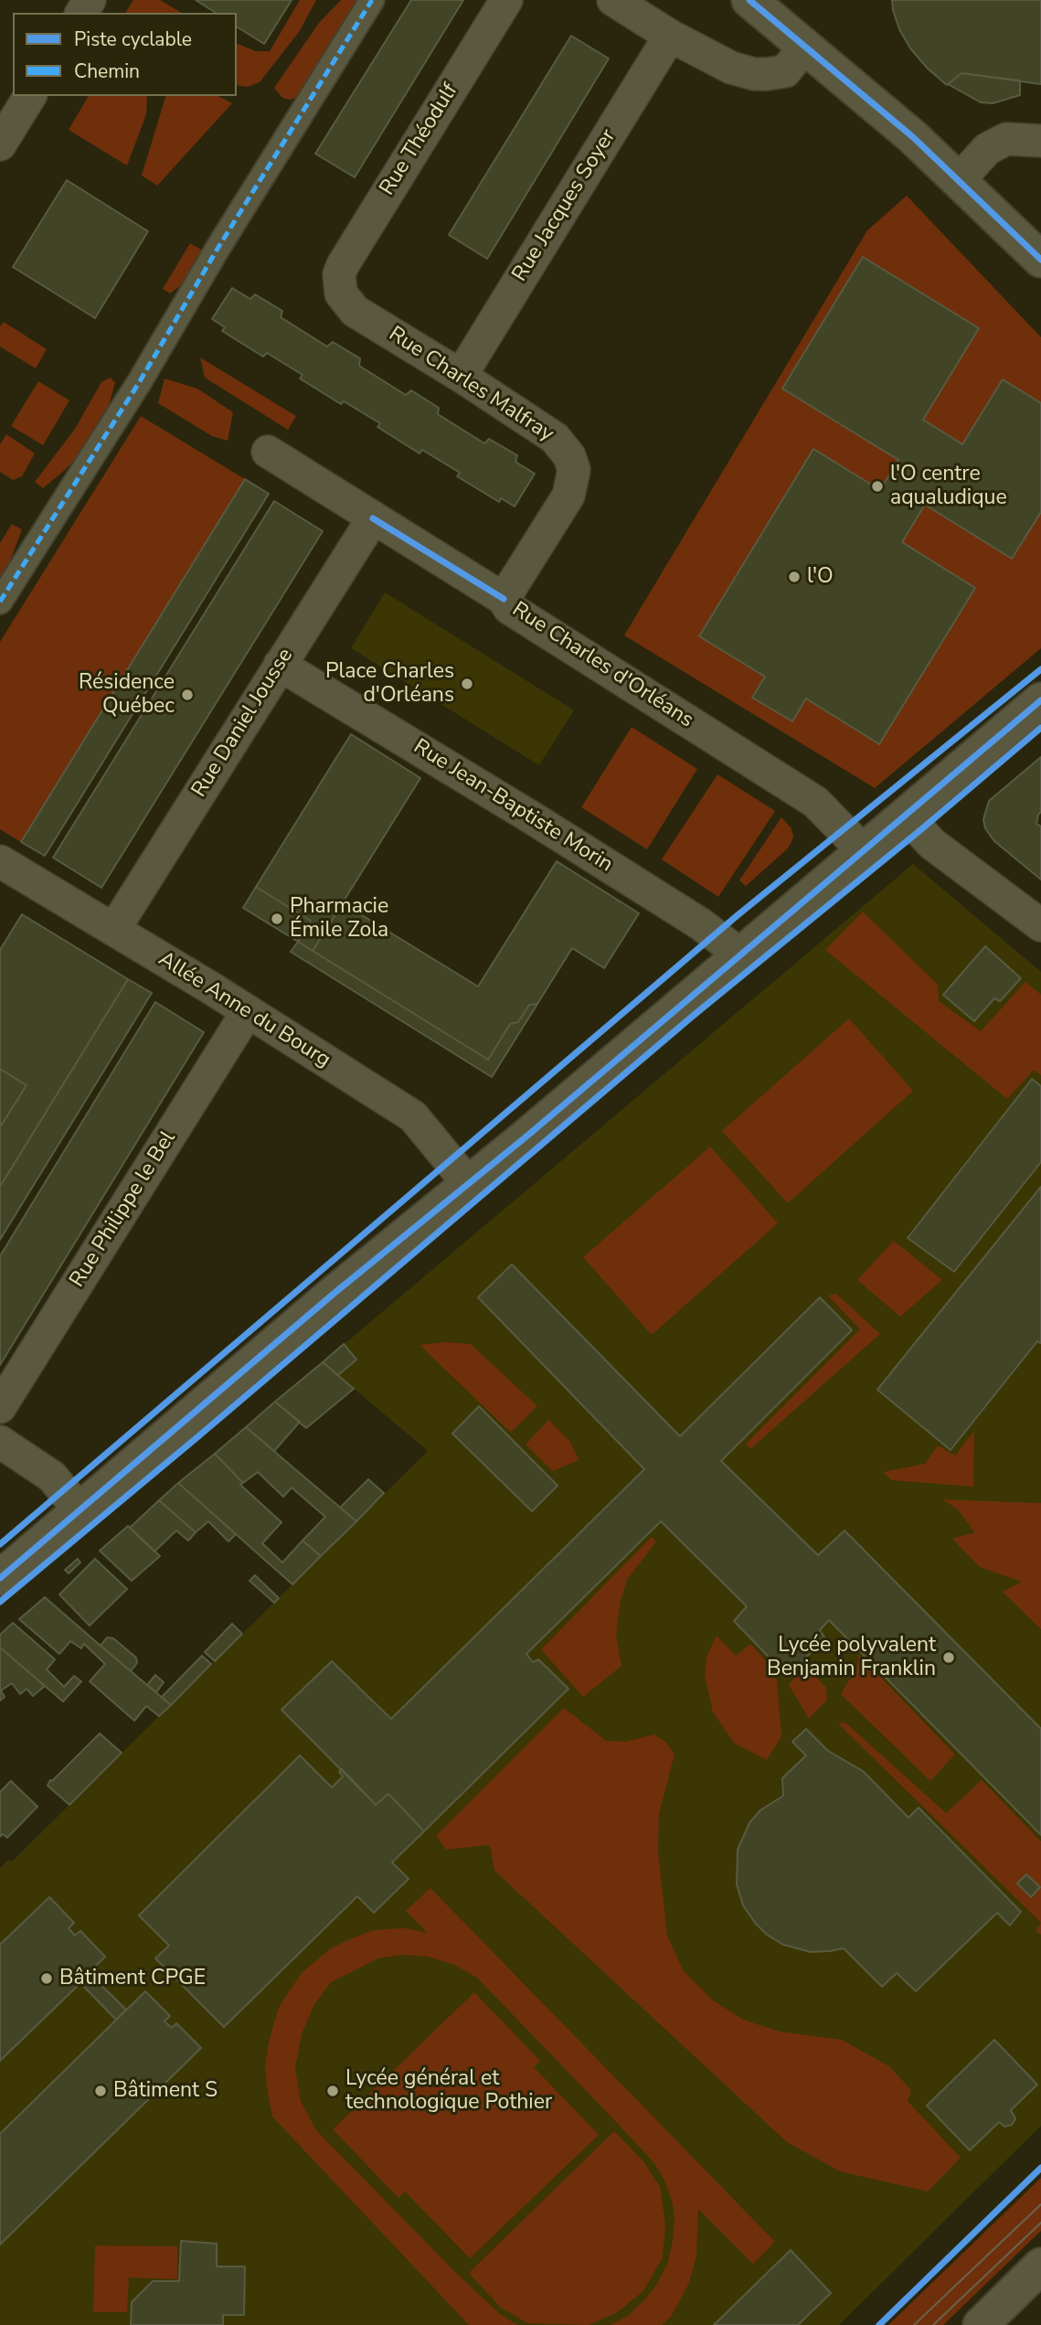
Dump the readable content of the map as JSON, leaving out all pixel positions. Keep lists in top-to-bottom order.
{
  "streets": {
    "street": [
      "Rue Théodulf",
      "Rue Jacques Soyer",
      "Rue Charles Malfray",
      "Rue Charles d'Orléans",
      "Rue Daniel Jousse",
      "Rue Jean-Baptiste Morin",
      "Allée Anne du Bourg",
      "Rue Philippe le Bel"
    ]
  },
  "crossings": [
    ["Rue Théodulf", "Rue Charles Malfray"],
    ["Rue Jacques Soyer", "Rue Charles Malfray"],
    ["Rue Charles Malfray", "Rue Charles d'Orléans"],
    ["Rue Charles d'Orléans", "Rue Daniel Jousse"],
    ["Rue Daniel Jousse", "Rue Jean-Baptiste Morin"],
    ["Rue Daniel Jousse", "Allée Anne du Bourg"],
    ["Allée Anne du Bourg", "Rue Philippe le Bel"]
  ],
  "places": [
    "l'O centre aqualudique",
    "l'O",
    "Place Charles d'Orléans",
    "Résidence Québec",
    "Pharmacie Émile Zola",
    "Lycée polyvalent Benjamin Franklin",
    "Bâtiment CPGE",
    "Bâtiment S",
    "Lycée général et technologique Pothier"
  ],
  "legend": ["Piste cyclable", "Chemin"]
}
